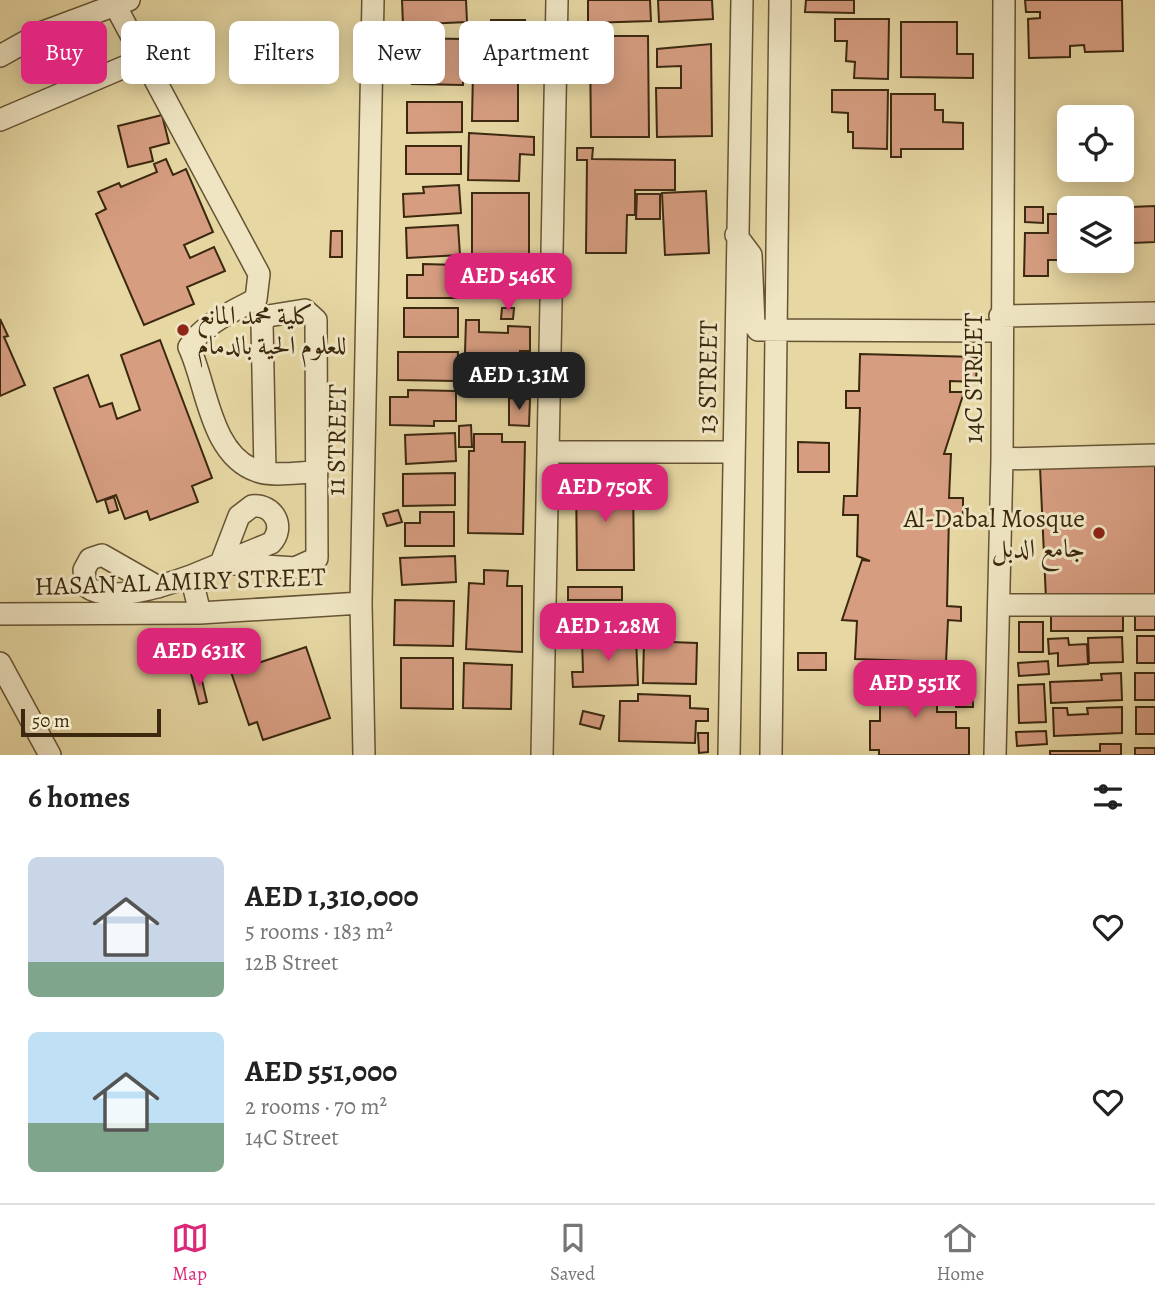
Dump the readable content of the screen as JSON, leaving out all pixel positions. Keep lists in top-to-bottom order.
{
  "streets": {
    "street": [
      "13 STREET",
      "14C STREET",
      "11 STREET",
      "HASAN AL AMIRY STREET"
    ]
  },
  "crossings": [
    ["11 STREET", "HASAN AL AMIRY STREET"]
  ],
  "places": ["كلية محمد المانع للعلوم الحية بالدمام", "Al-Dabal Mosque جامع الدبل"],
  "scale_bar": "50 m",
  "page": {
    "chip": [
      "Buy",
      "Rent",
      "Filters",
      "New",
      "Apartment"
    ],
    "price": [
      "AED 546K",
      "AED 1.31M",
      "AED 750K",
      "AED 1.28M",
      "AED 631K",
      "AED 551K"
    ],
    "scale": "50 m",
    "heading": "6 homes",
    "list": [
      {
        "name": "AED 1,310,000",
        "note": "5 rooms · 183 m² · 12B Street"
      },
      {
        "name": "AED 551,000",
        "note": "2 rooms · 70 m² · 14C Street"
      }
    ],
    "tabs": ["Map", "Saved", "Home"]
  }
}
